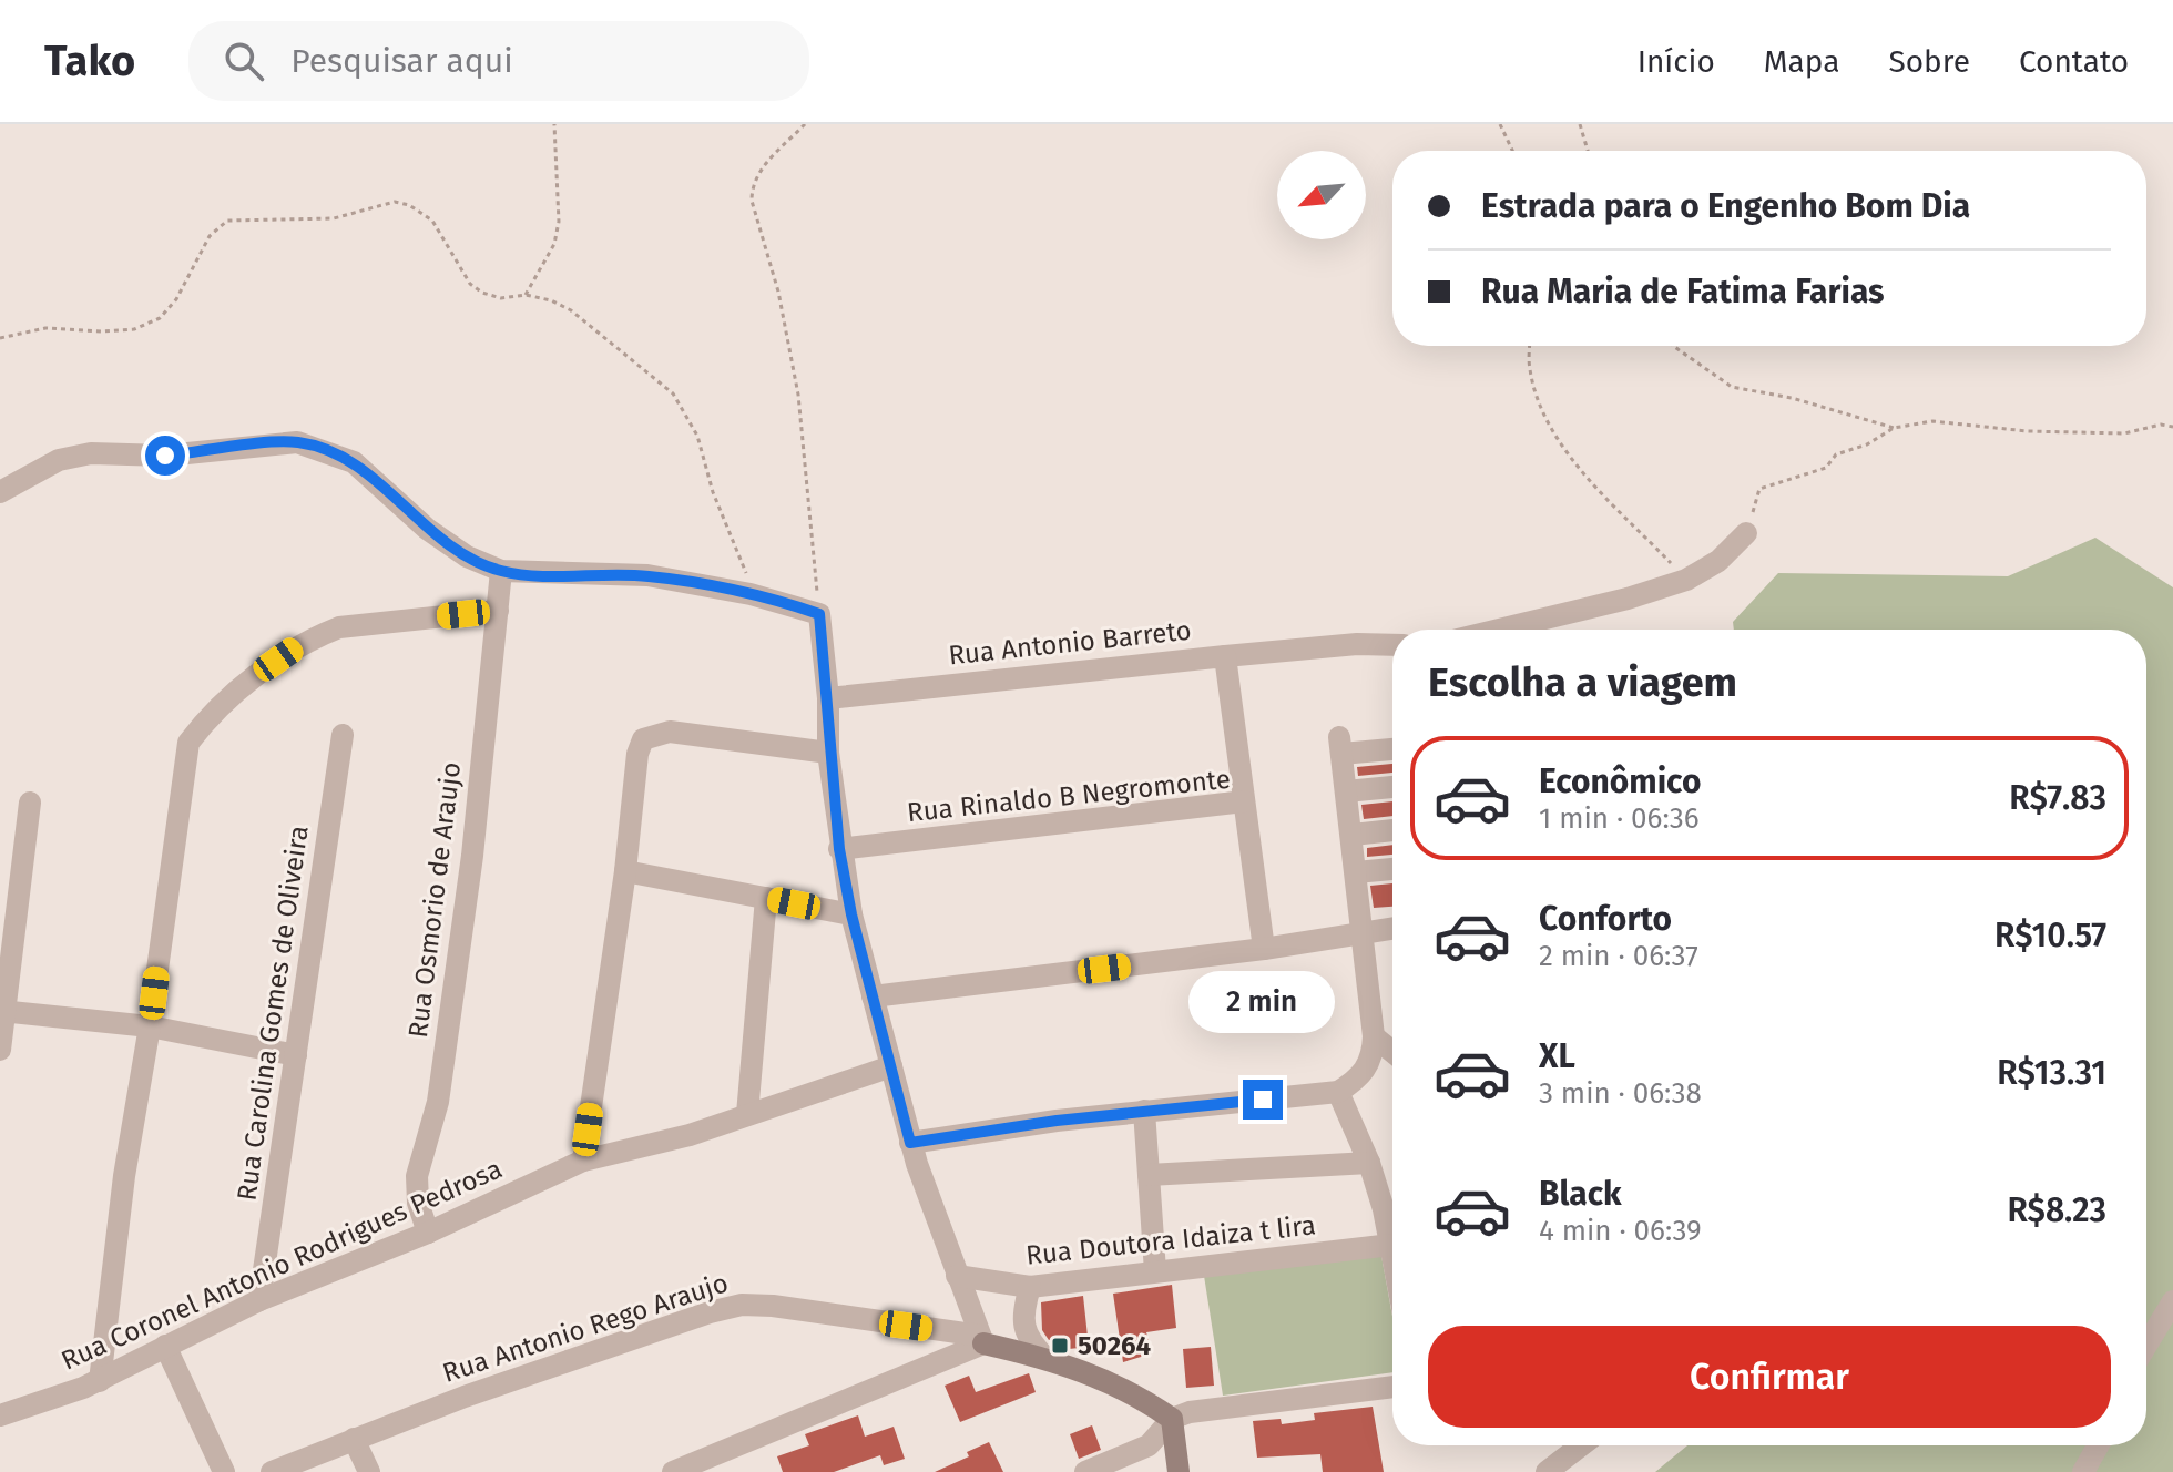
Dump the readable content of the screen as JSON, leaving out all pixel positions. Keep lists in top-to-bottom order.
{
  "streets": {
    "street": [
      "Rua Antonio Barreto",
      "Rua Rinaldo B Negromonte",
      "Rua Osmorio de Araujo",
      "Rua Carolina Gomes de Oliveira",
      "Rua Doutora Idaiza t lira",
      "Rua Coronel Antonio Rodrigues Pedrosa",
      "Rua Antonio Rego Araujo"
    ]
  },
  "crossings": [
    ["Rua Antonio Barreto", "Rua Rinaldo B Negromonte"],
    ["Rua Osmorio de Araujo", "Rua Coronel Antonio Rodrigues Pedrosa"],
    ["Rua Carolina Gomes de Oliveira", "Rua Coronel Antonio Rodrigues Pedrosa"]
  ],
  "places": {
    "transit": ["50264"]
  },
  "north": "bottom left",
  "page": {
    "header": "Tako",
    "search": "Pesquisar aqui",
    "nav": [
      "Início",
      "Mapa",
      "Sobre",
      "Contato"
    ],
    "banner": ["Estrada para o Engenho Bom Dia", "Rua Maria de Fatima Farias"],
    "heading": "Escolha a viagem",
    "list": [
      {
        "name": "Econômico",
        "note": "1 min · 06:36",
        "value": "R$7.83"
      },
      {
        "name": "Conforto",
        "note": "2 min · 06:37",
        "value": "R$10.57"
      },
      {
        "name": "XL",
        "note": "3 min · 06:38",
        "value": "R$13.31"
      },
      {
        "name": "Black",
        "note": "4 min · 06:39",
        "value": "R$8.23"
      }
    ],
    "bubble": "2 min",
    "buttons": "Confirmar"
  }
}
